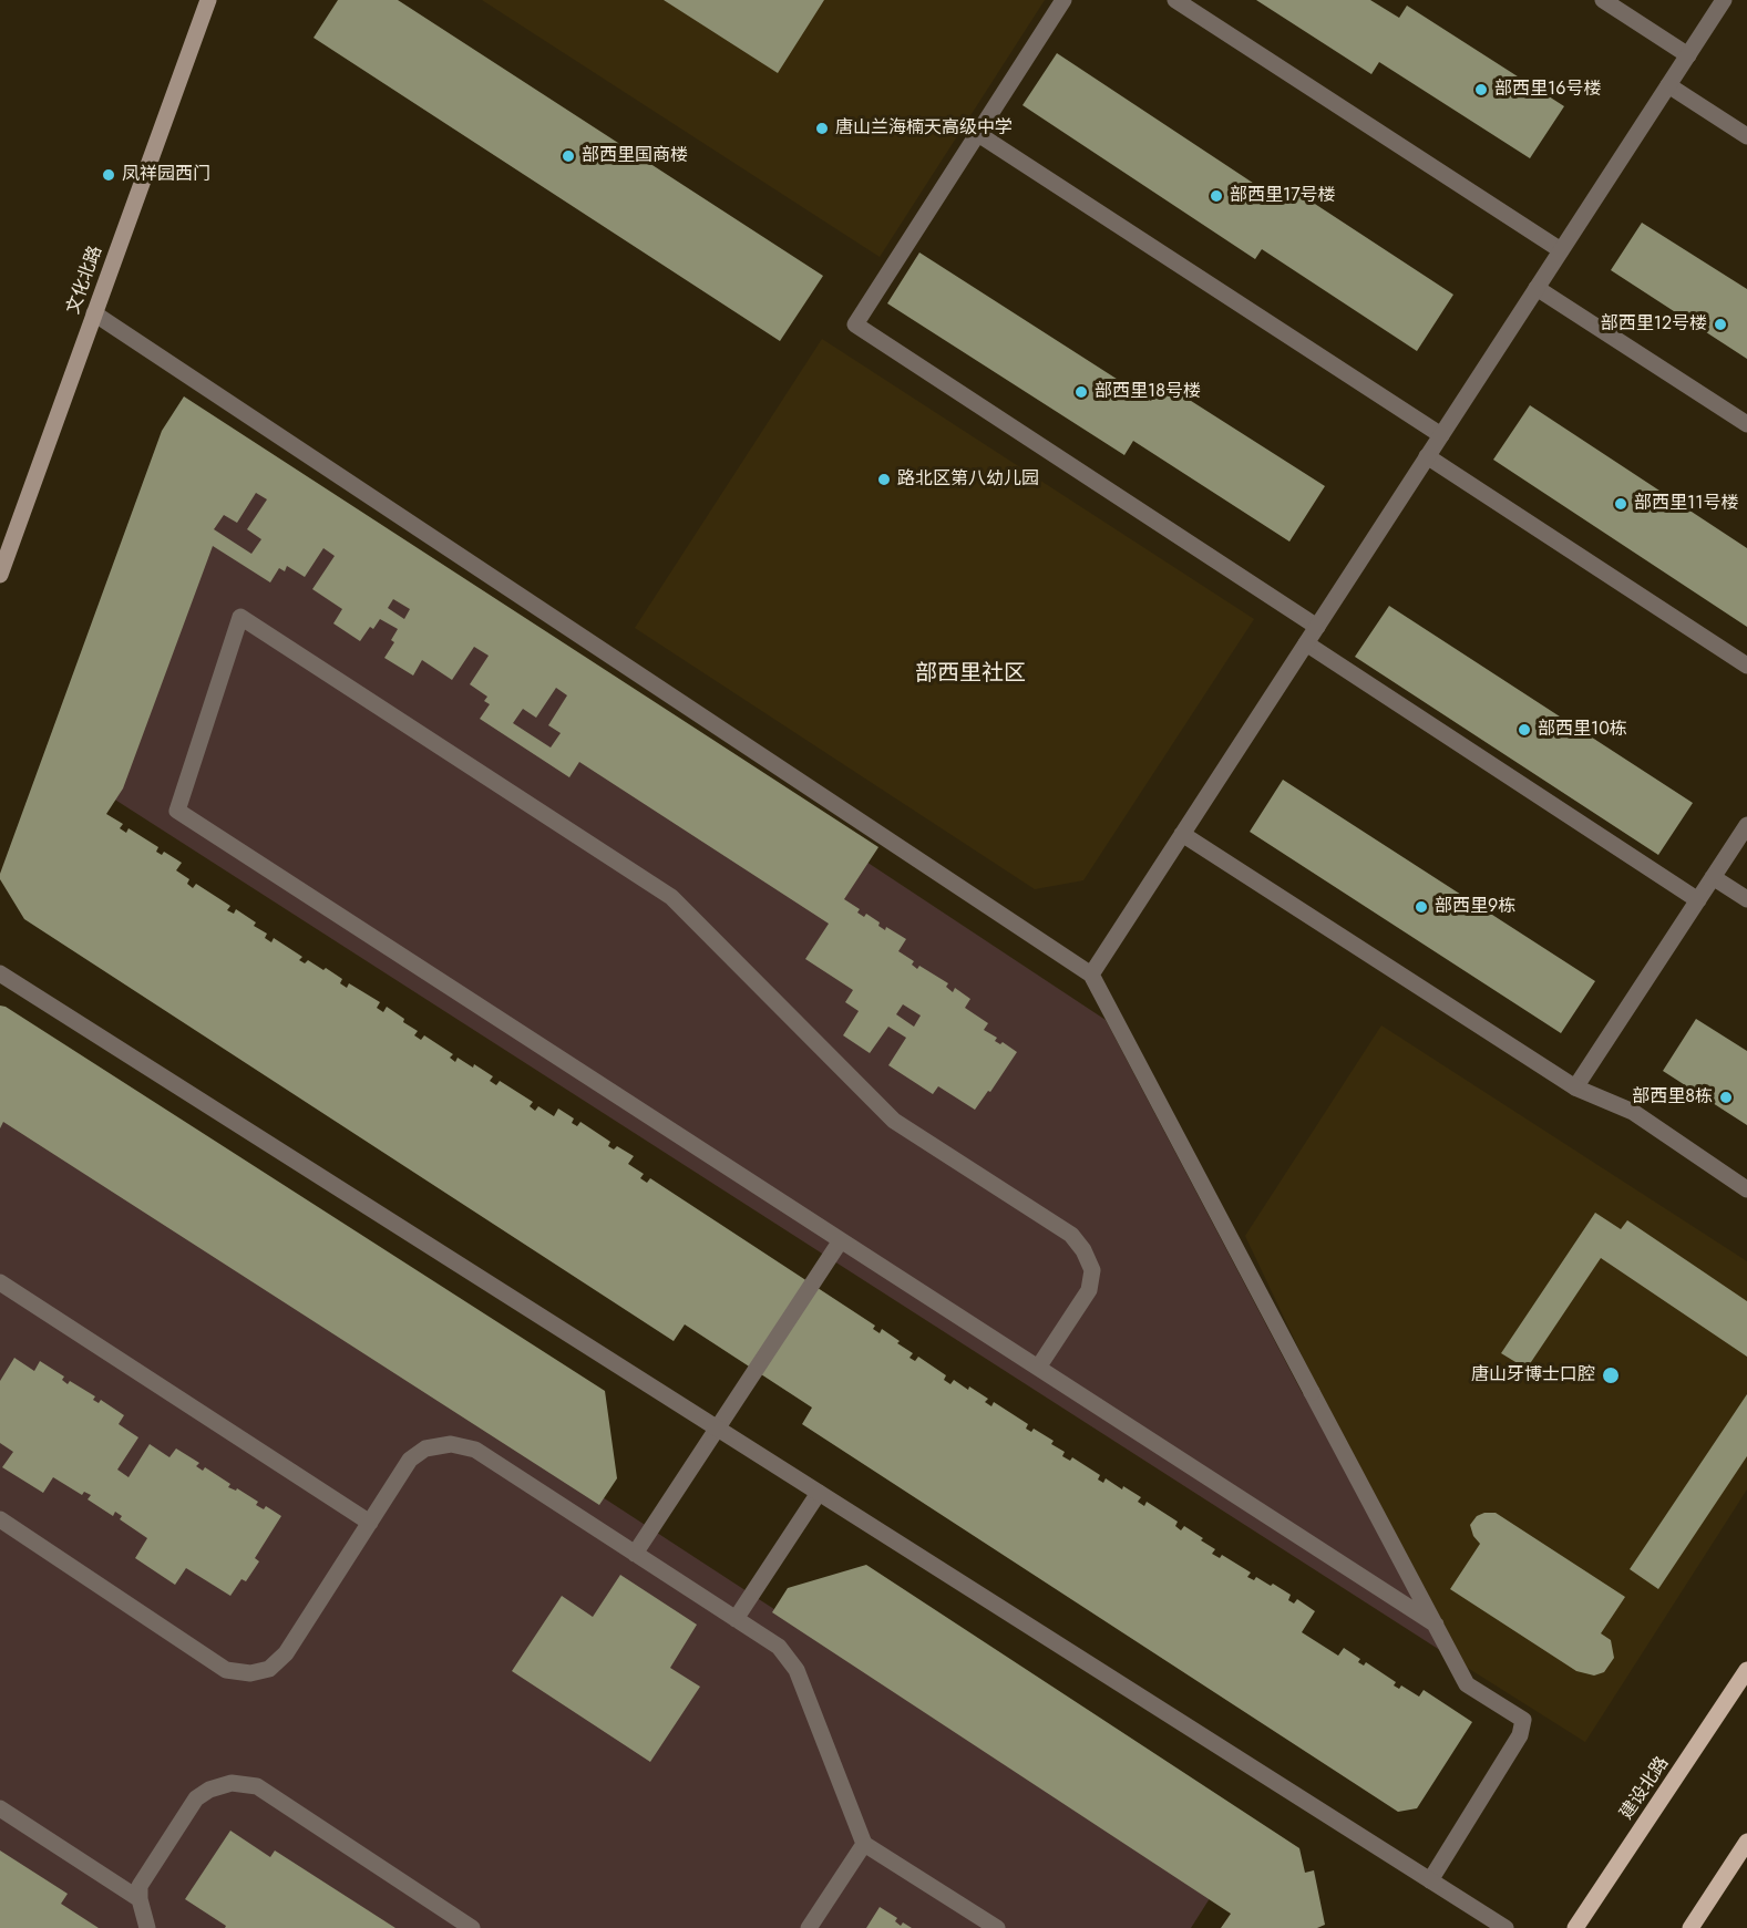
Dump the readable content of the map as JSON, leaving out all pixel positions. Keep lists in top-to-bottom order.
{
  "streets": {
    "main road": ["建设北路"],
    "street": ["文化北路"]
  },
  "districts": ["部西里社区"],
  "places": [
    "部西里16号楼",
    "唐山兰海楠天高级中学",
    "部西里国商楼",
    "凤祥园西门",
    "部西里17号楼",
    "部西里12号楼",
    "部西里18号楼",
    "路北区第八幼儿园",
    "部西里11号楼",
    "部西里10栋",
    "部西里9栋",
    "部西里8栋",
    "唐山牙博士口腔"
  ]
}
